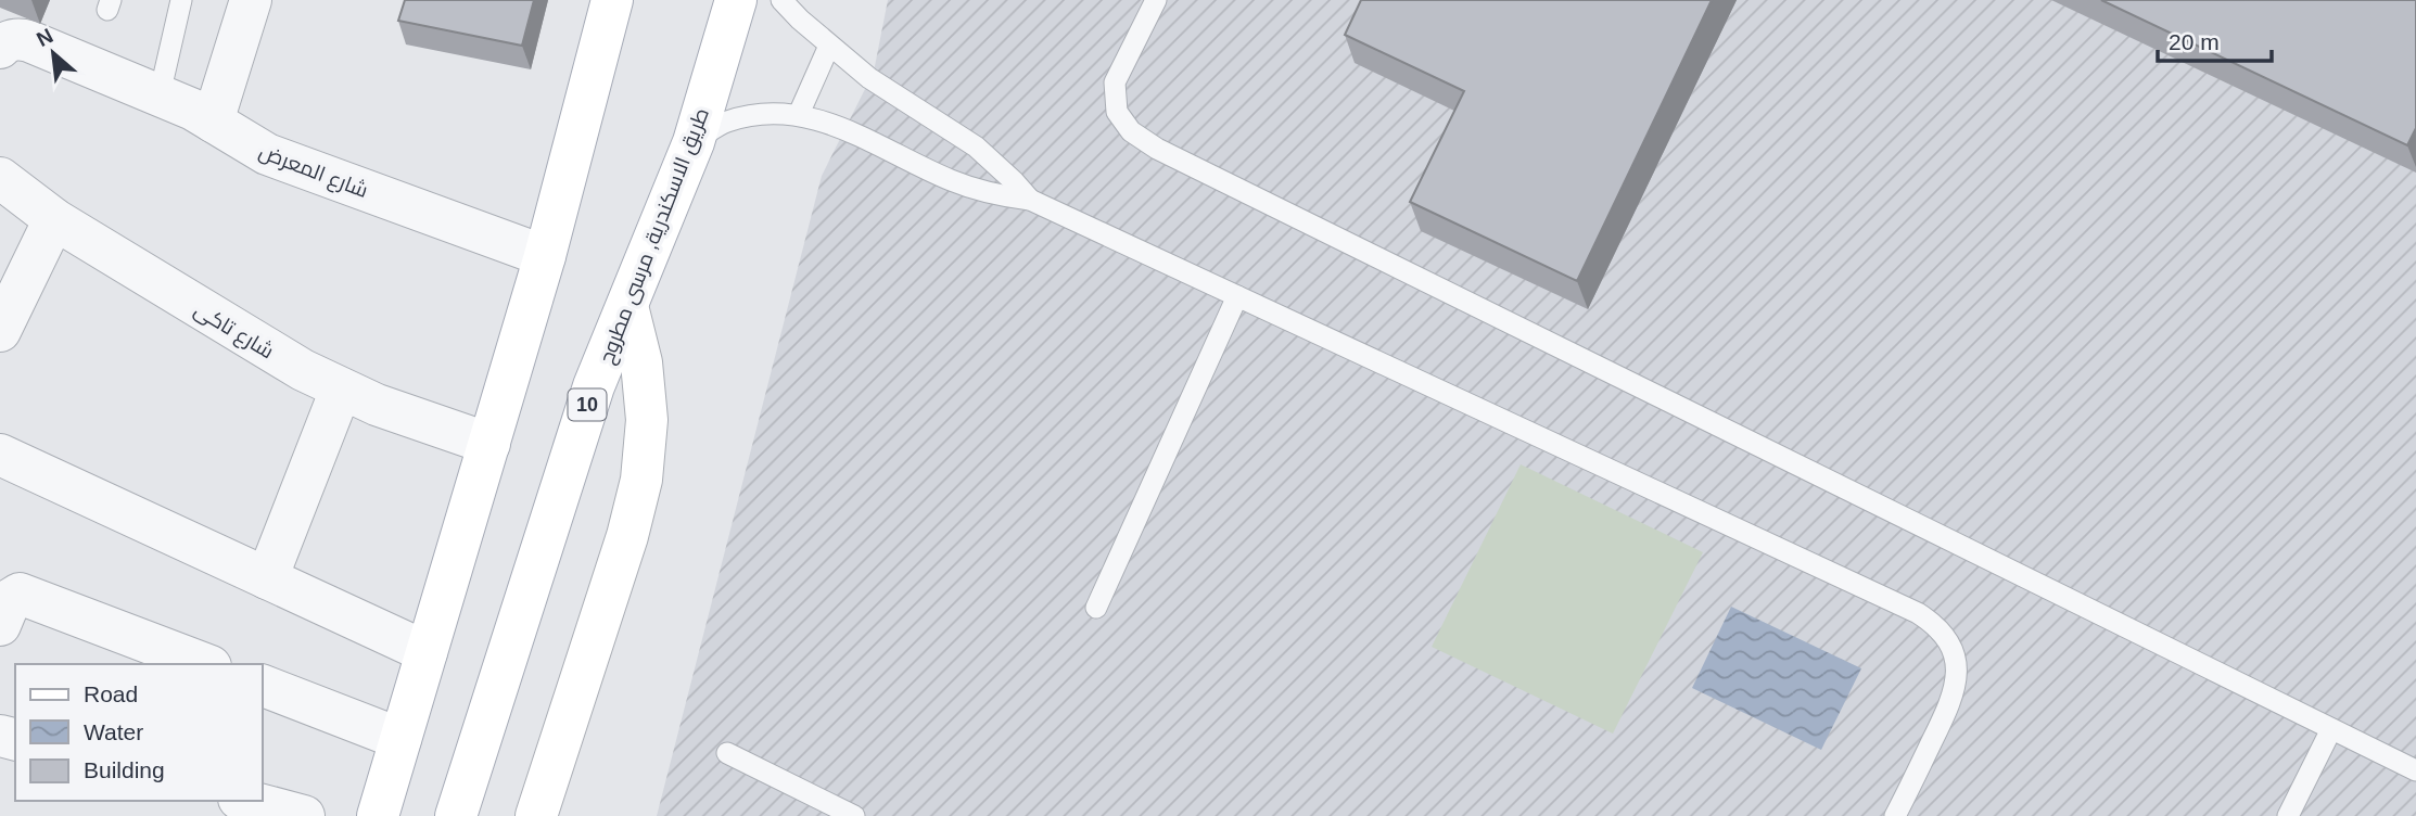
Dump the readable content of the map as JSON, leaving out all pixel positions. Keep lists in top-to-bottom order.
{
  "streets": {
    "main road": ["طريق الاسكندرية, مرسى مطروح", "10"],
    "street": ["شارع المعرض", "شارع تاكى"]
  },
  "legend": ["Road", "Water", "Building"],
  "scale_bar": "20 m",
  "north": "top left"
}
